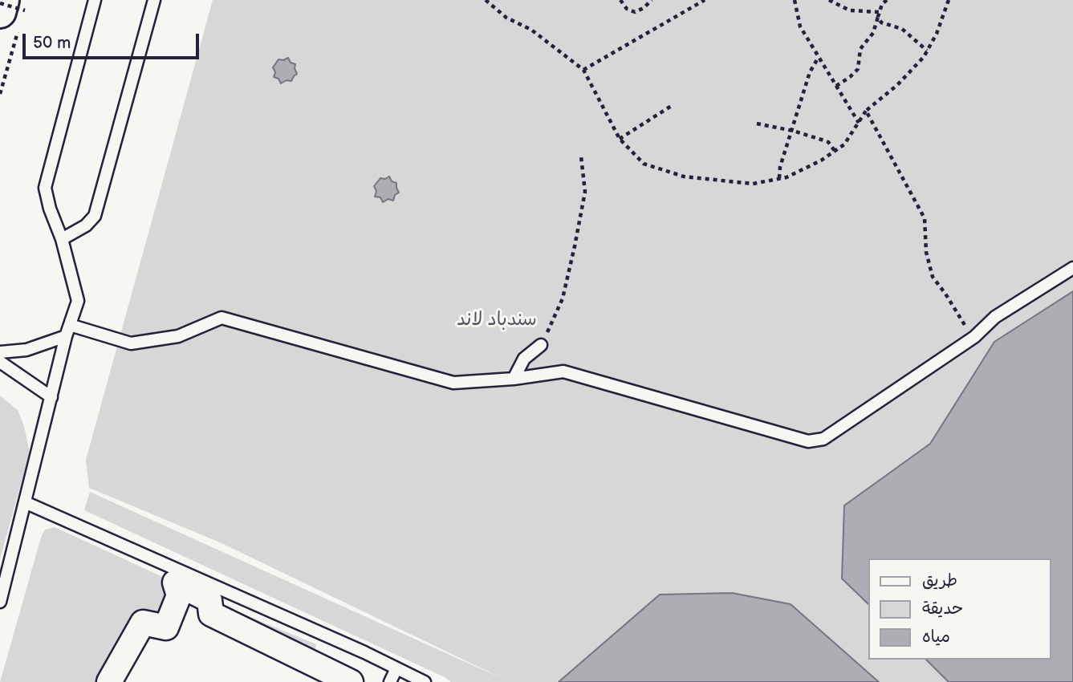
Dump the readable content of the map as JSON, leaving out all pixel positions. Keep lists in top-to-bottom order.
{
  "parks": ["سندباد لاند"],
  "legend": ["طريق", "حديقة", "مياه"],
  "scale_bar": "50 m"
}
